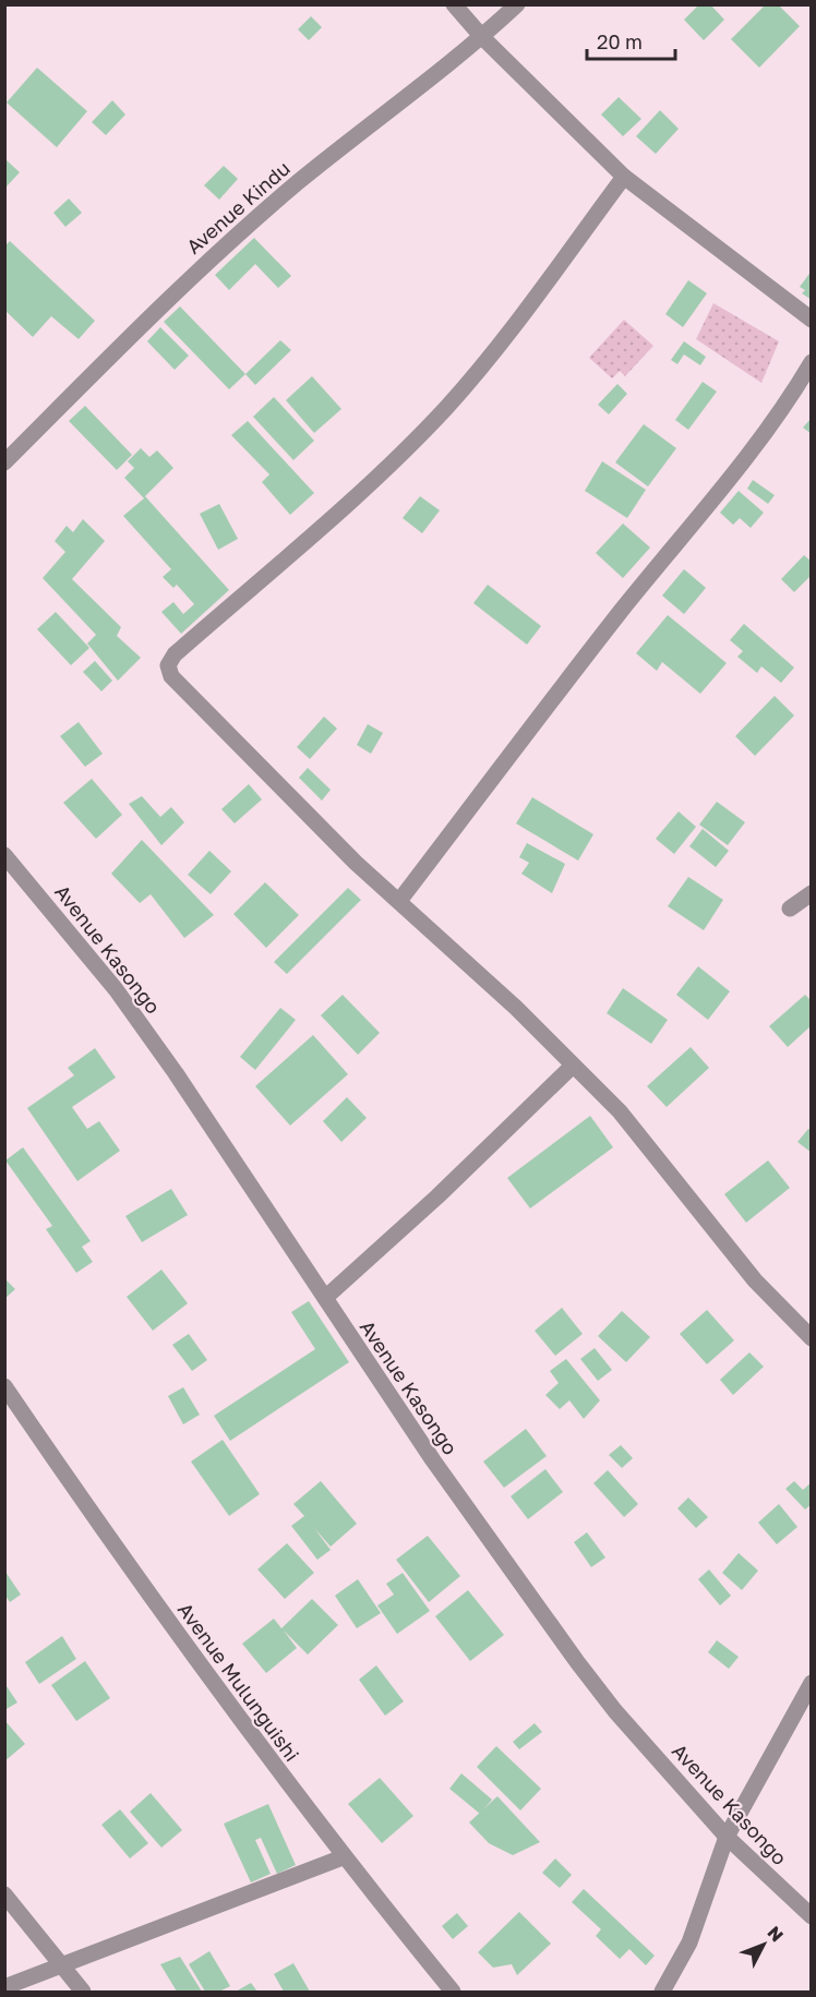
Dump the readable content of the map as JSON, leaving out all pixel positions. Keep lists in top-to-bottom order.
{
  "streets": {
    "street": ["Avenue Kindu", "Avenue Kasongo", "Avenue Mulunguishi"]
  },
  "scale_bar": "20 m",
  "north": "top right"
}
